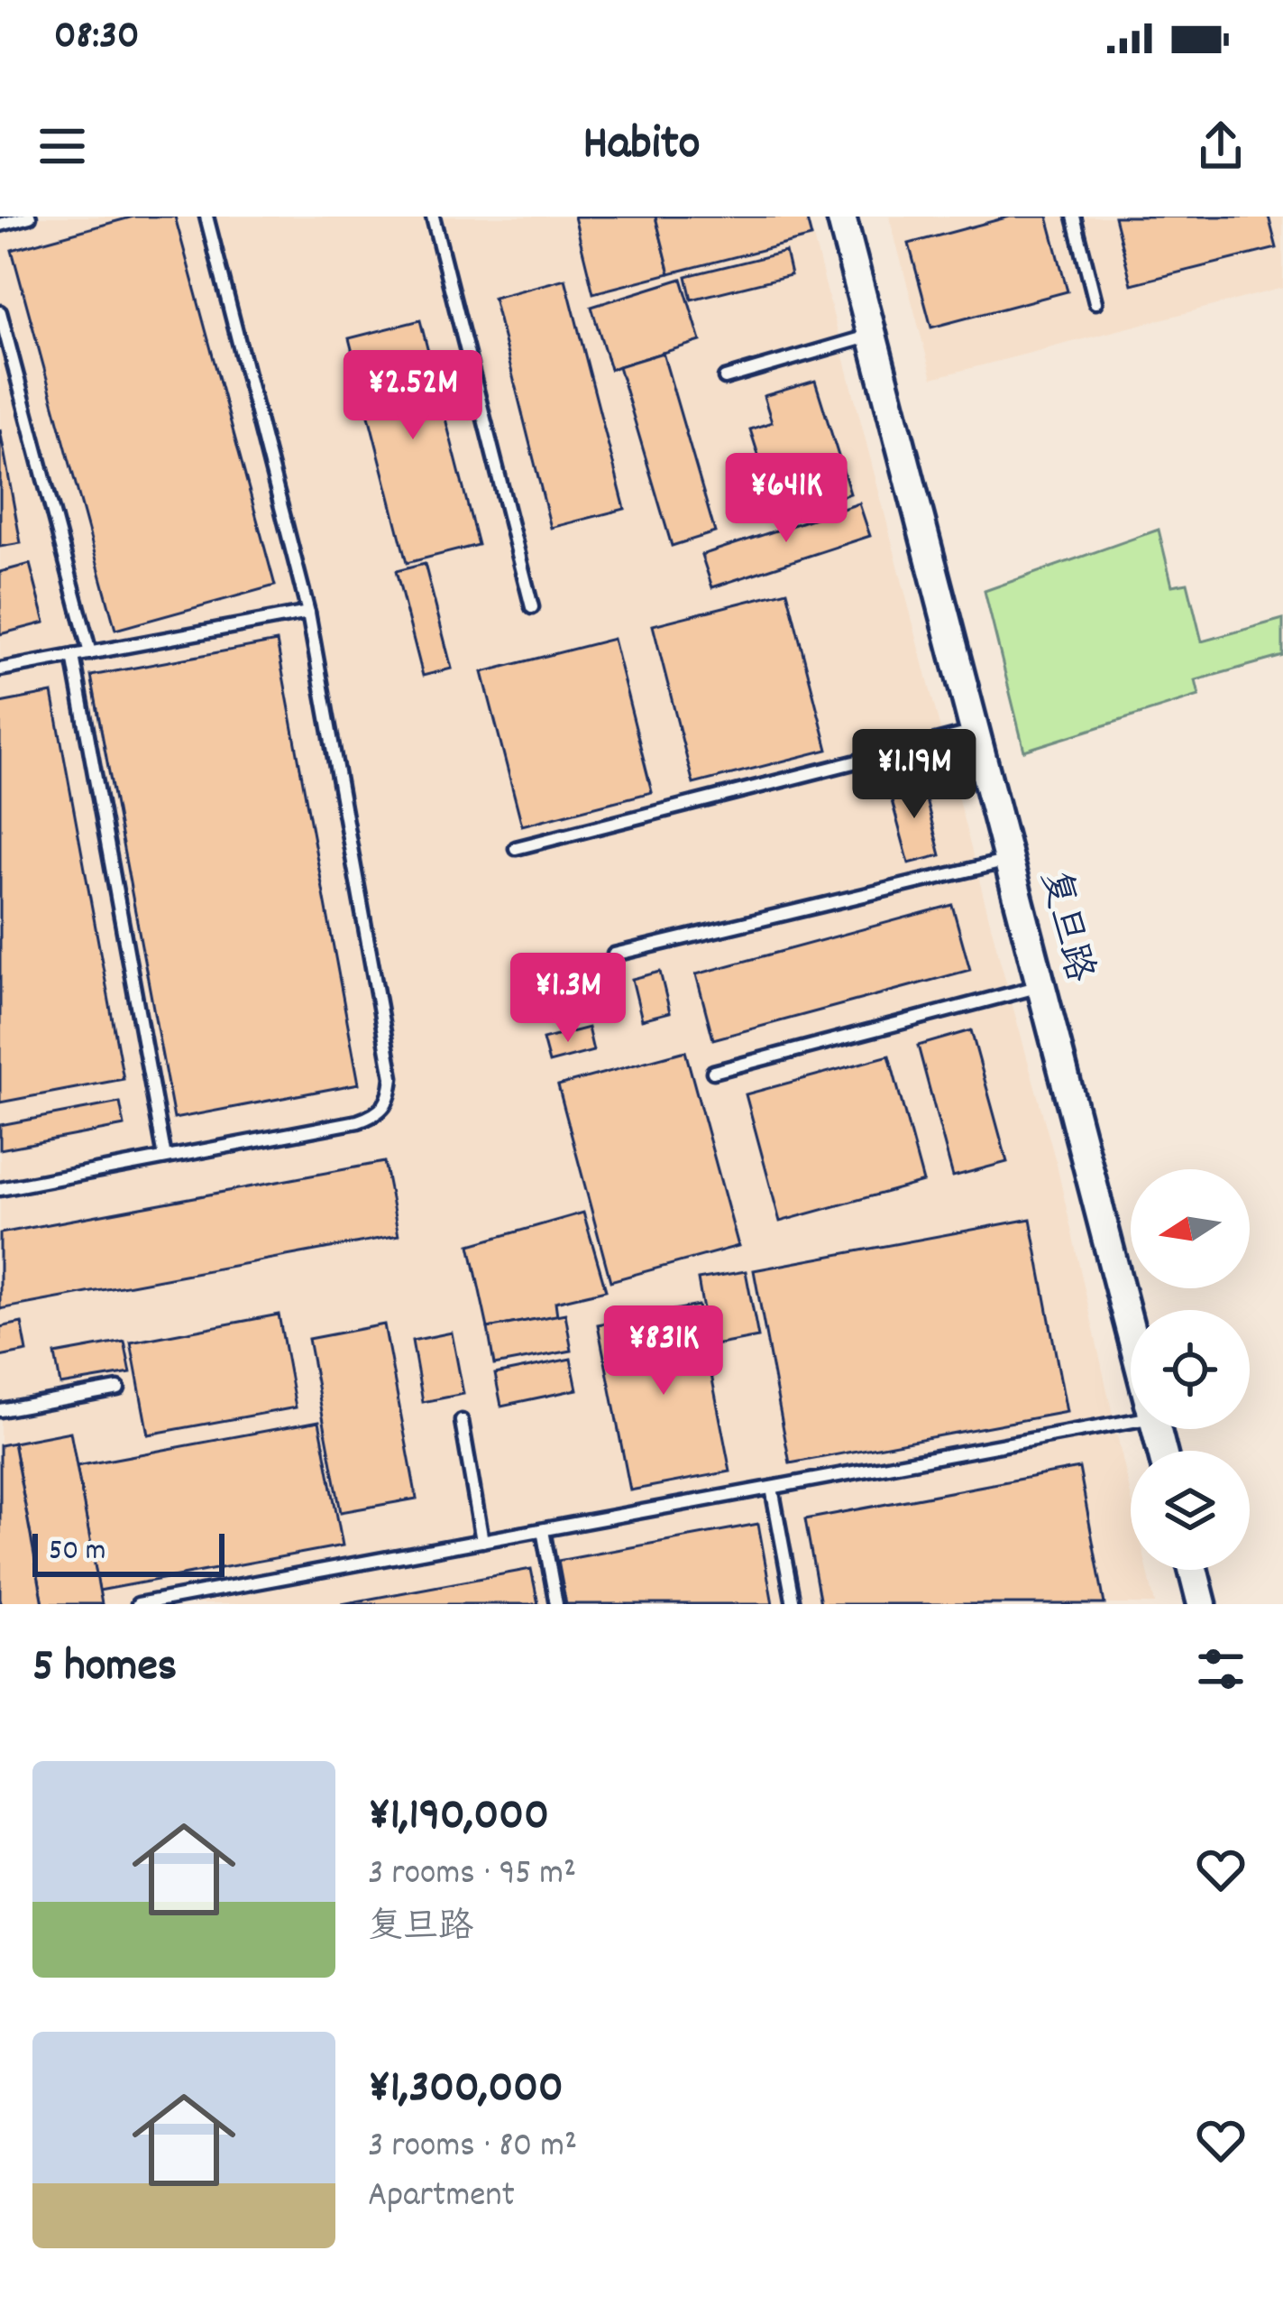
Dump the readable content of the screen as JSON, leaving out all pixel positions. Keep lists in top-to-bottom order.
{
  "streets": {
    "street": ["复旦路"]
  },
  "scale_bar": "50 m",
  "north": "left",
  "page": {
    "status": "08:30",
    "header": "Habito",
    "price": [
      "¥2.52M",
      "¥641K",
      "¥1.19M",
      "¥1.3M",
      "¥831K"
    ],
    "scale": "50 m",
    "heading": "5 homes",
    "list": [
      {
        "name": "¥1,190,000",
        "note": "3 rooms · 95 m² · 复旦路"
      },
      {
        "name": "¥1,300,000",
        "note": "3 rooms · 80 m² · Apartment"
      }
    ]
  }
}
